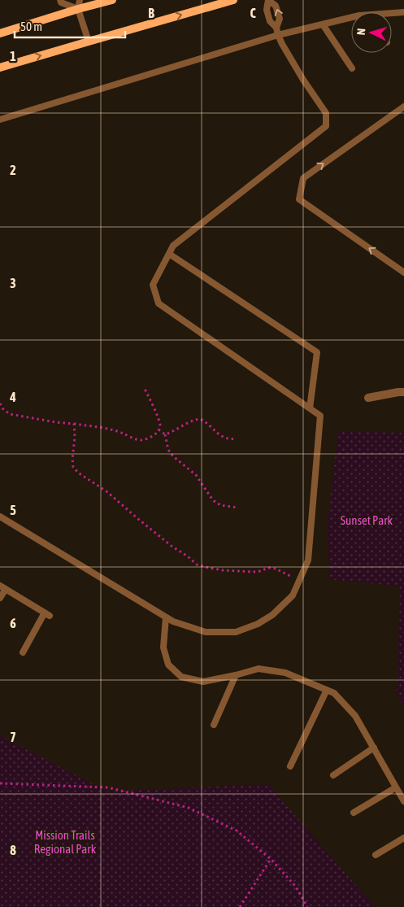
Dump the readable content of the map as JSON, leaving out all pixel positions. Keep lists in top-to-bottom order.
{
  "parks": ["Sunset Park", "Mission Trails Regional Park"],
  "scale_bar": "50 m",
  "north": "left",
  "grid": {
    "columns": ["B", "C"],
    "rows": [
      "1",
      "2",
      "3",
      "4",
      "5",
      "6",
      "7",
      "8"
    ]
  }
}
